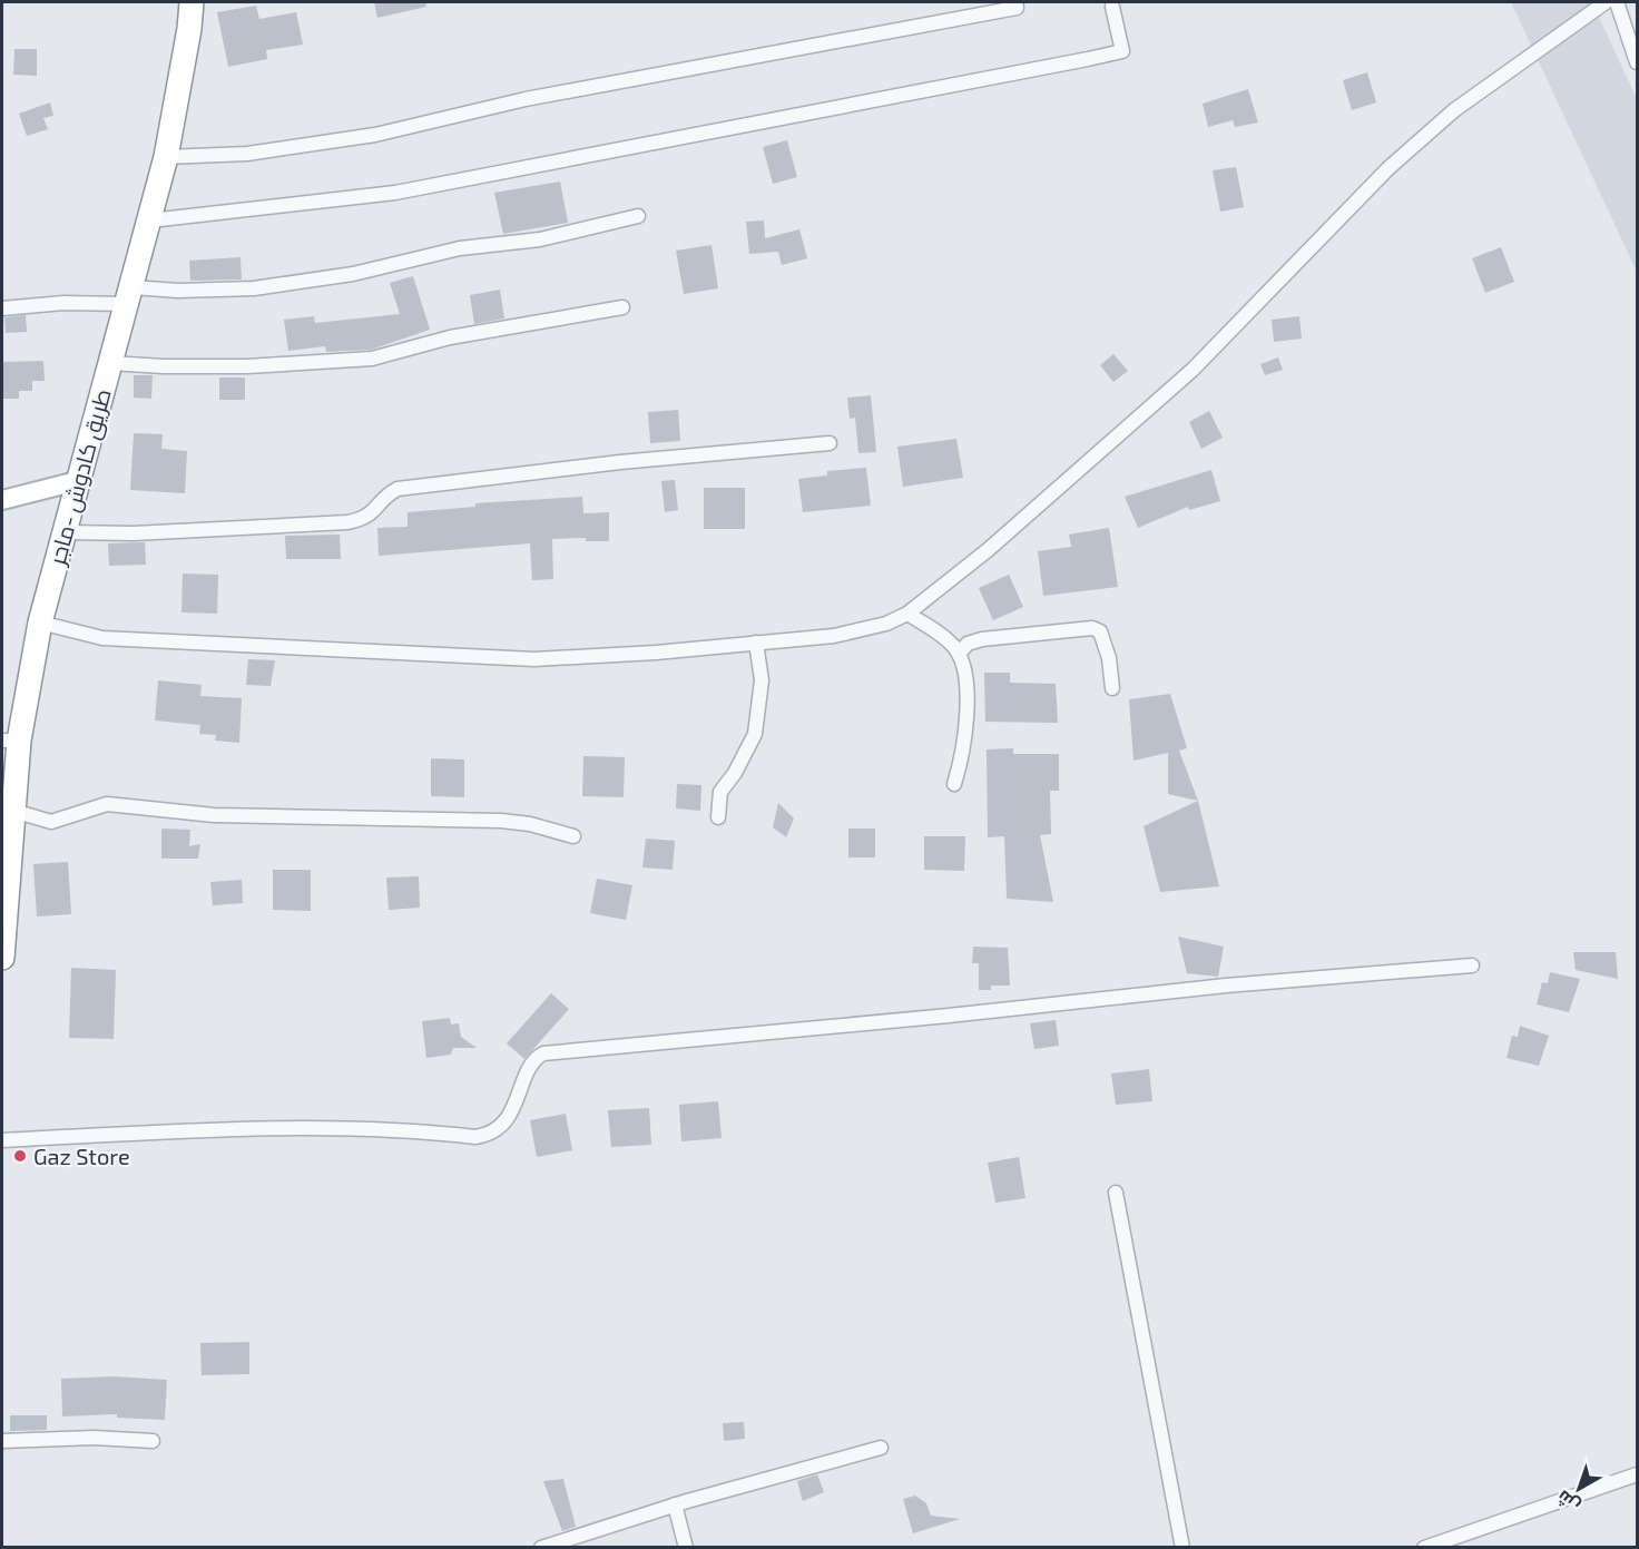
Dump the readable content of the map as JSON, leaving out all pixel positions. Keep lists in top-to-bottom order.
{
  "streets": {
    "highway": ["طريق كادوش -ماجر"]
  },
  "places": ["Gaz Store"],
  "north": "bottom left"
}
